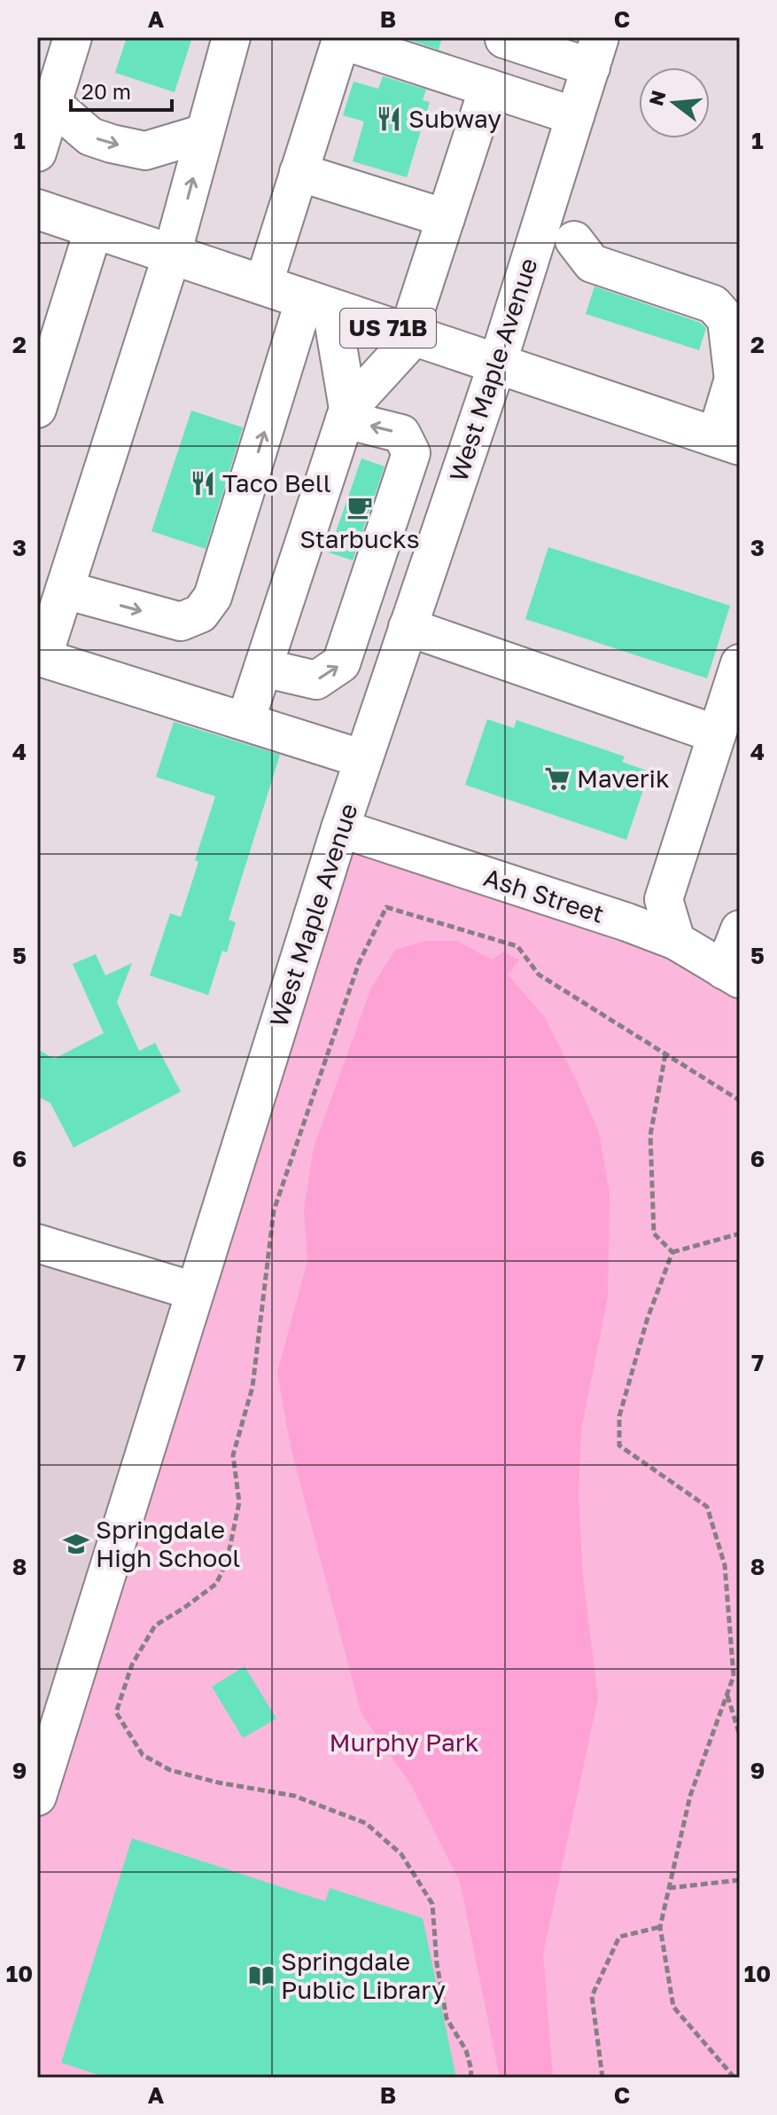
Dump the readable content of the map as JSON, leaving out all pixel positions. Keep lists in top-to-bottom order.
{
  "streets": {
    "main road": ["US 71B"],
    "street": ["West Maple Avenue", "Ash Street"]
  },
  "crossings": [
    ["US 71B", "West Maple Avenue"],
    ["West Maple Avenue", "Ash Street"]
  ],
  "parks": ["Murphy Park"],
  "places": {
    "restaurant": ["Subway", "Taco Bell"],
    "cafe": ["Starbucks"],
    "supermarket": ["Maverik"],
    "school or university": ["Springdale High School"],
    "library": ["Springdale Public Library"]
  },
  "scale_bar": "20 m",
  "north": "left",
  "grid": {
    "columns": ["A", "B", "C"],
    "rows": [
      "1",
      "2",
      "3",
      "4",
      "5",
      "6",
      "7",
      "8",
      "9",
      "10"
    ]
  }
}
